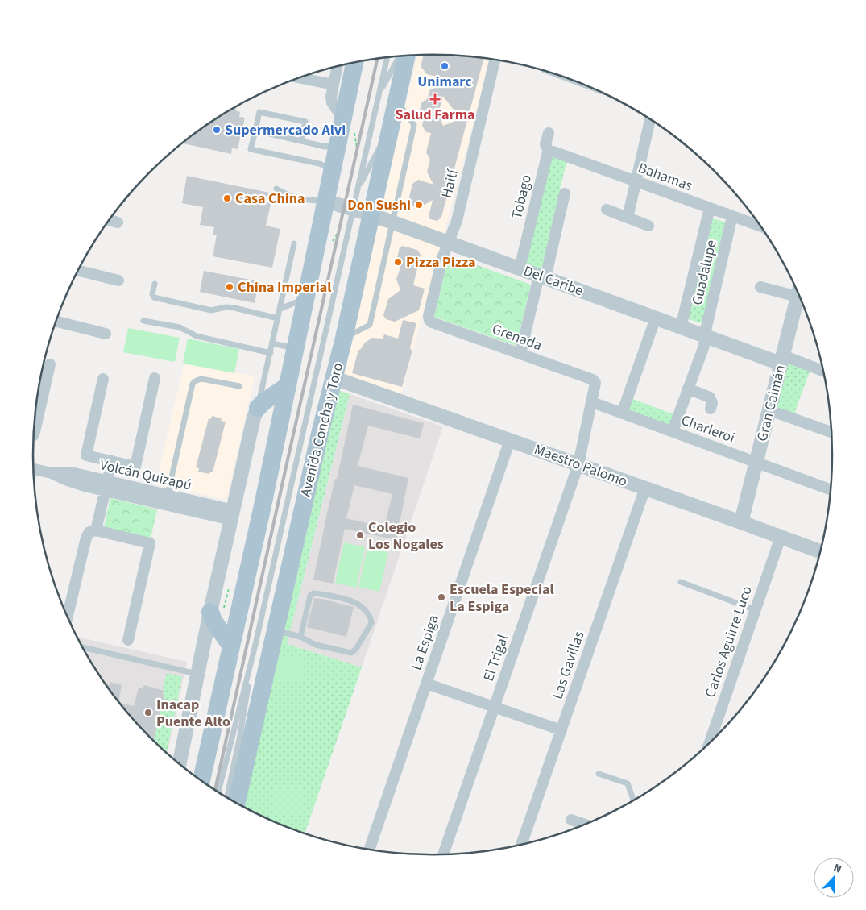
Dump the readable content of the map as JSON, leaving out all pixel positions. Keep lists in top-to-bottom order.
{
  "streets": {
    "main road": ["Avenida Concha y Toro"],
    "street": [
      "Bahamas",
      "Haití",
      "Tobago",
      "Guadalupe",
      "Del Caribe",
      "Grenada",
      "Gran Caimán",
      "Charleroi",
      "Maestro Palomo",
      "Volcán Quizapú",
      "Carlos Aguirre Luco",
      "La Espiga",
      "El Trigal",
      "Las Gavillas"
    ]
  },
  "crossings": [
    ["Bahamas", "Tobago"],
    ["Bahamas", "Guadalupe"],
    ["Haití", "Del Caribe"],
    ["Haití", "Grenada"],
    ["Tobago", "Del Caribe"],
    ["Guadalupe", "Del Caribe"],
    ["Guadalupe", "Charleroi"],
    ["Del Caribe", "Gran Caimán"],
    ["Del Caribe", "Avenida Concha y Toro"],
    ["Grenada", "El Trigal"],
    ["Gran Caimán", "Charleroi"],
    ["Gran Caimán", "Maestro Palomo"],
    ["Charleroi", "El Trigal"],
    ["Avenida Concha y Toro", "Maestro Palomo"],
    ["Maestro Palomo", "Carlos Aguirre Luco"],
    ["Maestro Palomo", "La Espiga"],
    ["Maestro Palomo", "El Trigal"],
    ["Maestro Palomo", "Las Gavillas"]
  ],
  "places": {
    "other": [
      "Unimarc",
      "Supermercado Alvi",
      "Casa China",
      "Don Sushi",
      "Pizza Pizza",
      "China Imperial",
      "Colegio Los Nogales",
      "Escuela Especial La Espiga",
      "Inacap Puente Alto"
    ],
    "health": ["Salud Farma"]
  },
  "north": "top"
}
